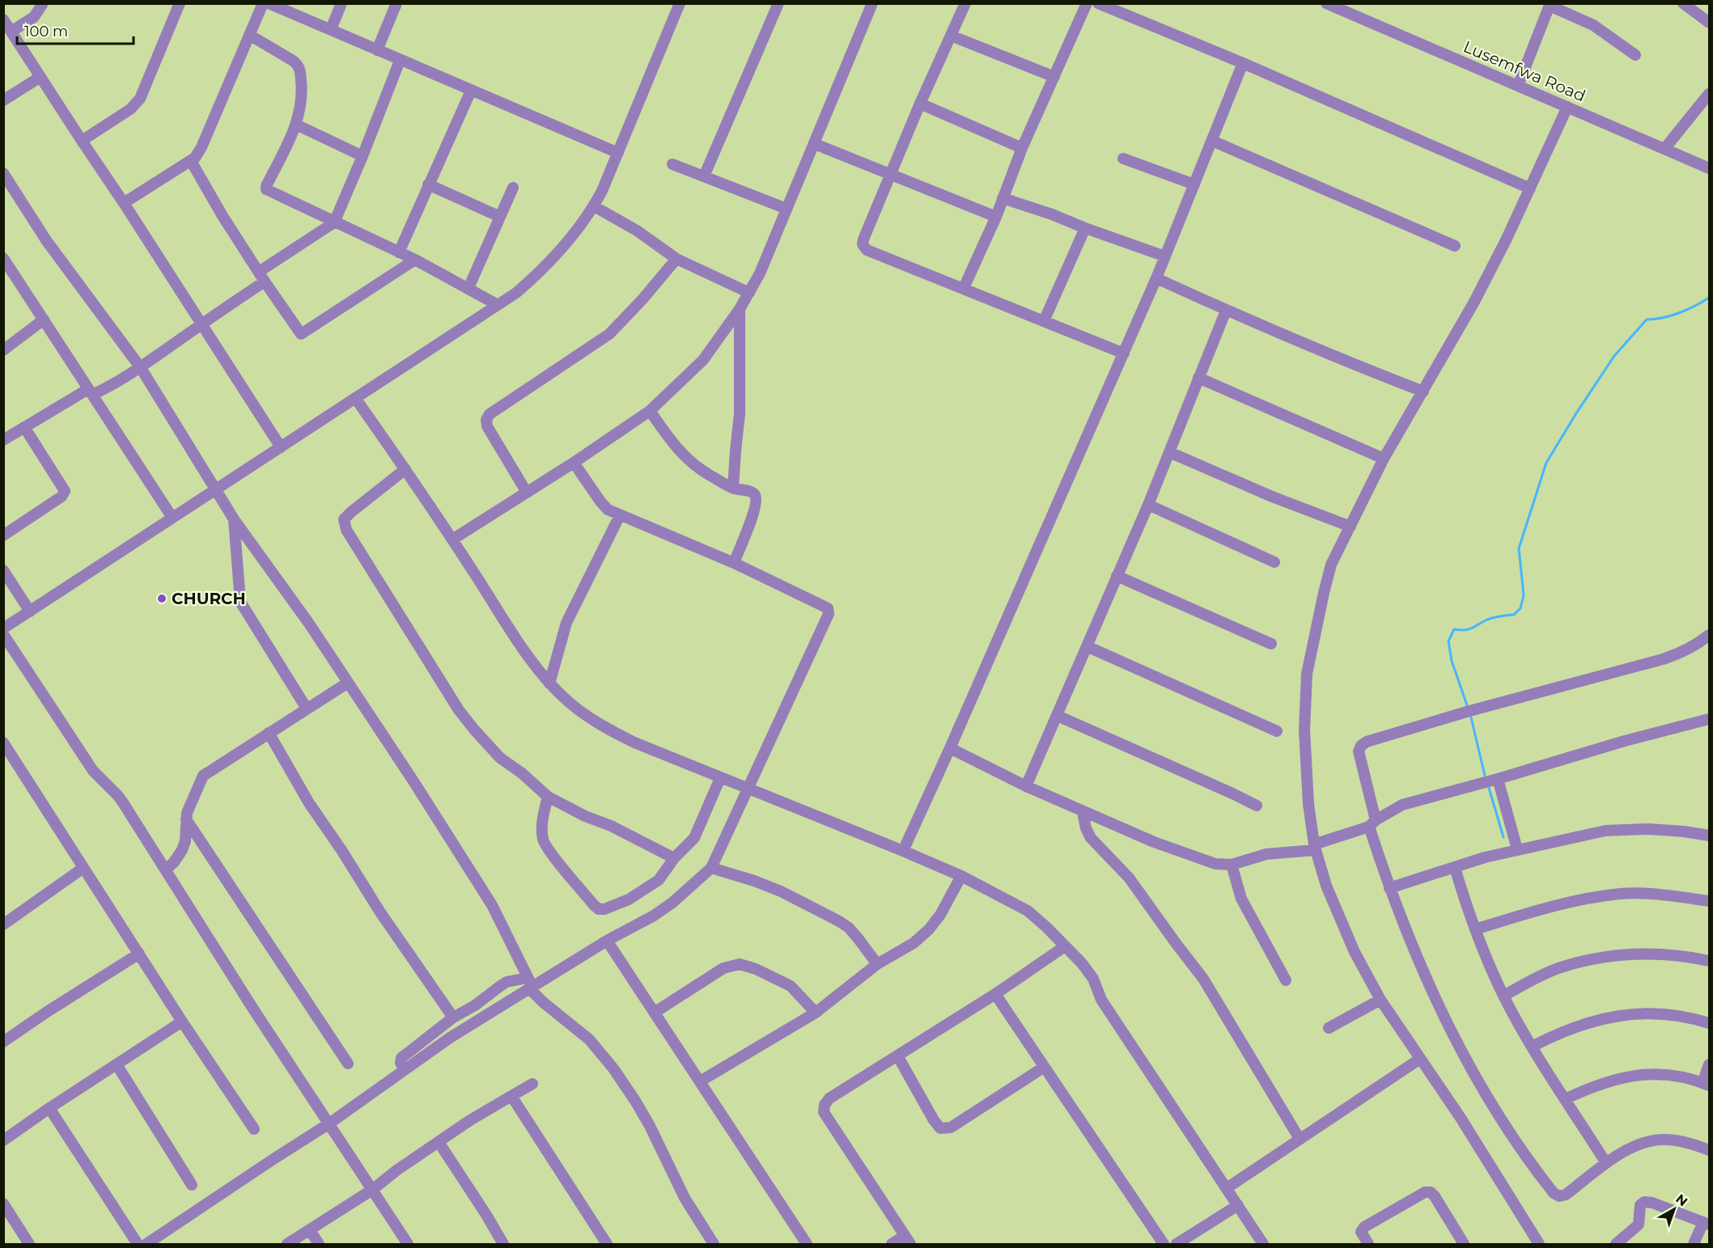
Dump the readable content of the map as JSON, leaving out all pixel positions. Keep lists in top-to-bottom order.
{
  "streets": {
    "street": ["Lusemfwa Road"]
  },
  "places": ["CHURCH"],
  "scale_bar": "100 m",
  "north": "top right"
}
